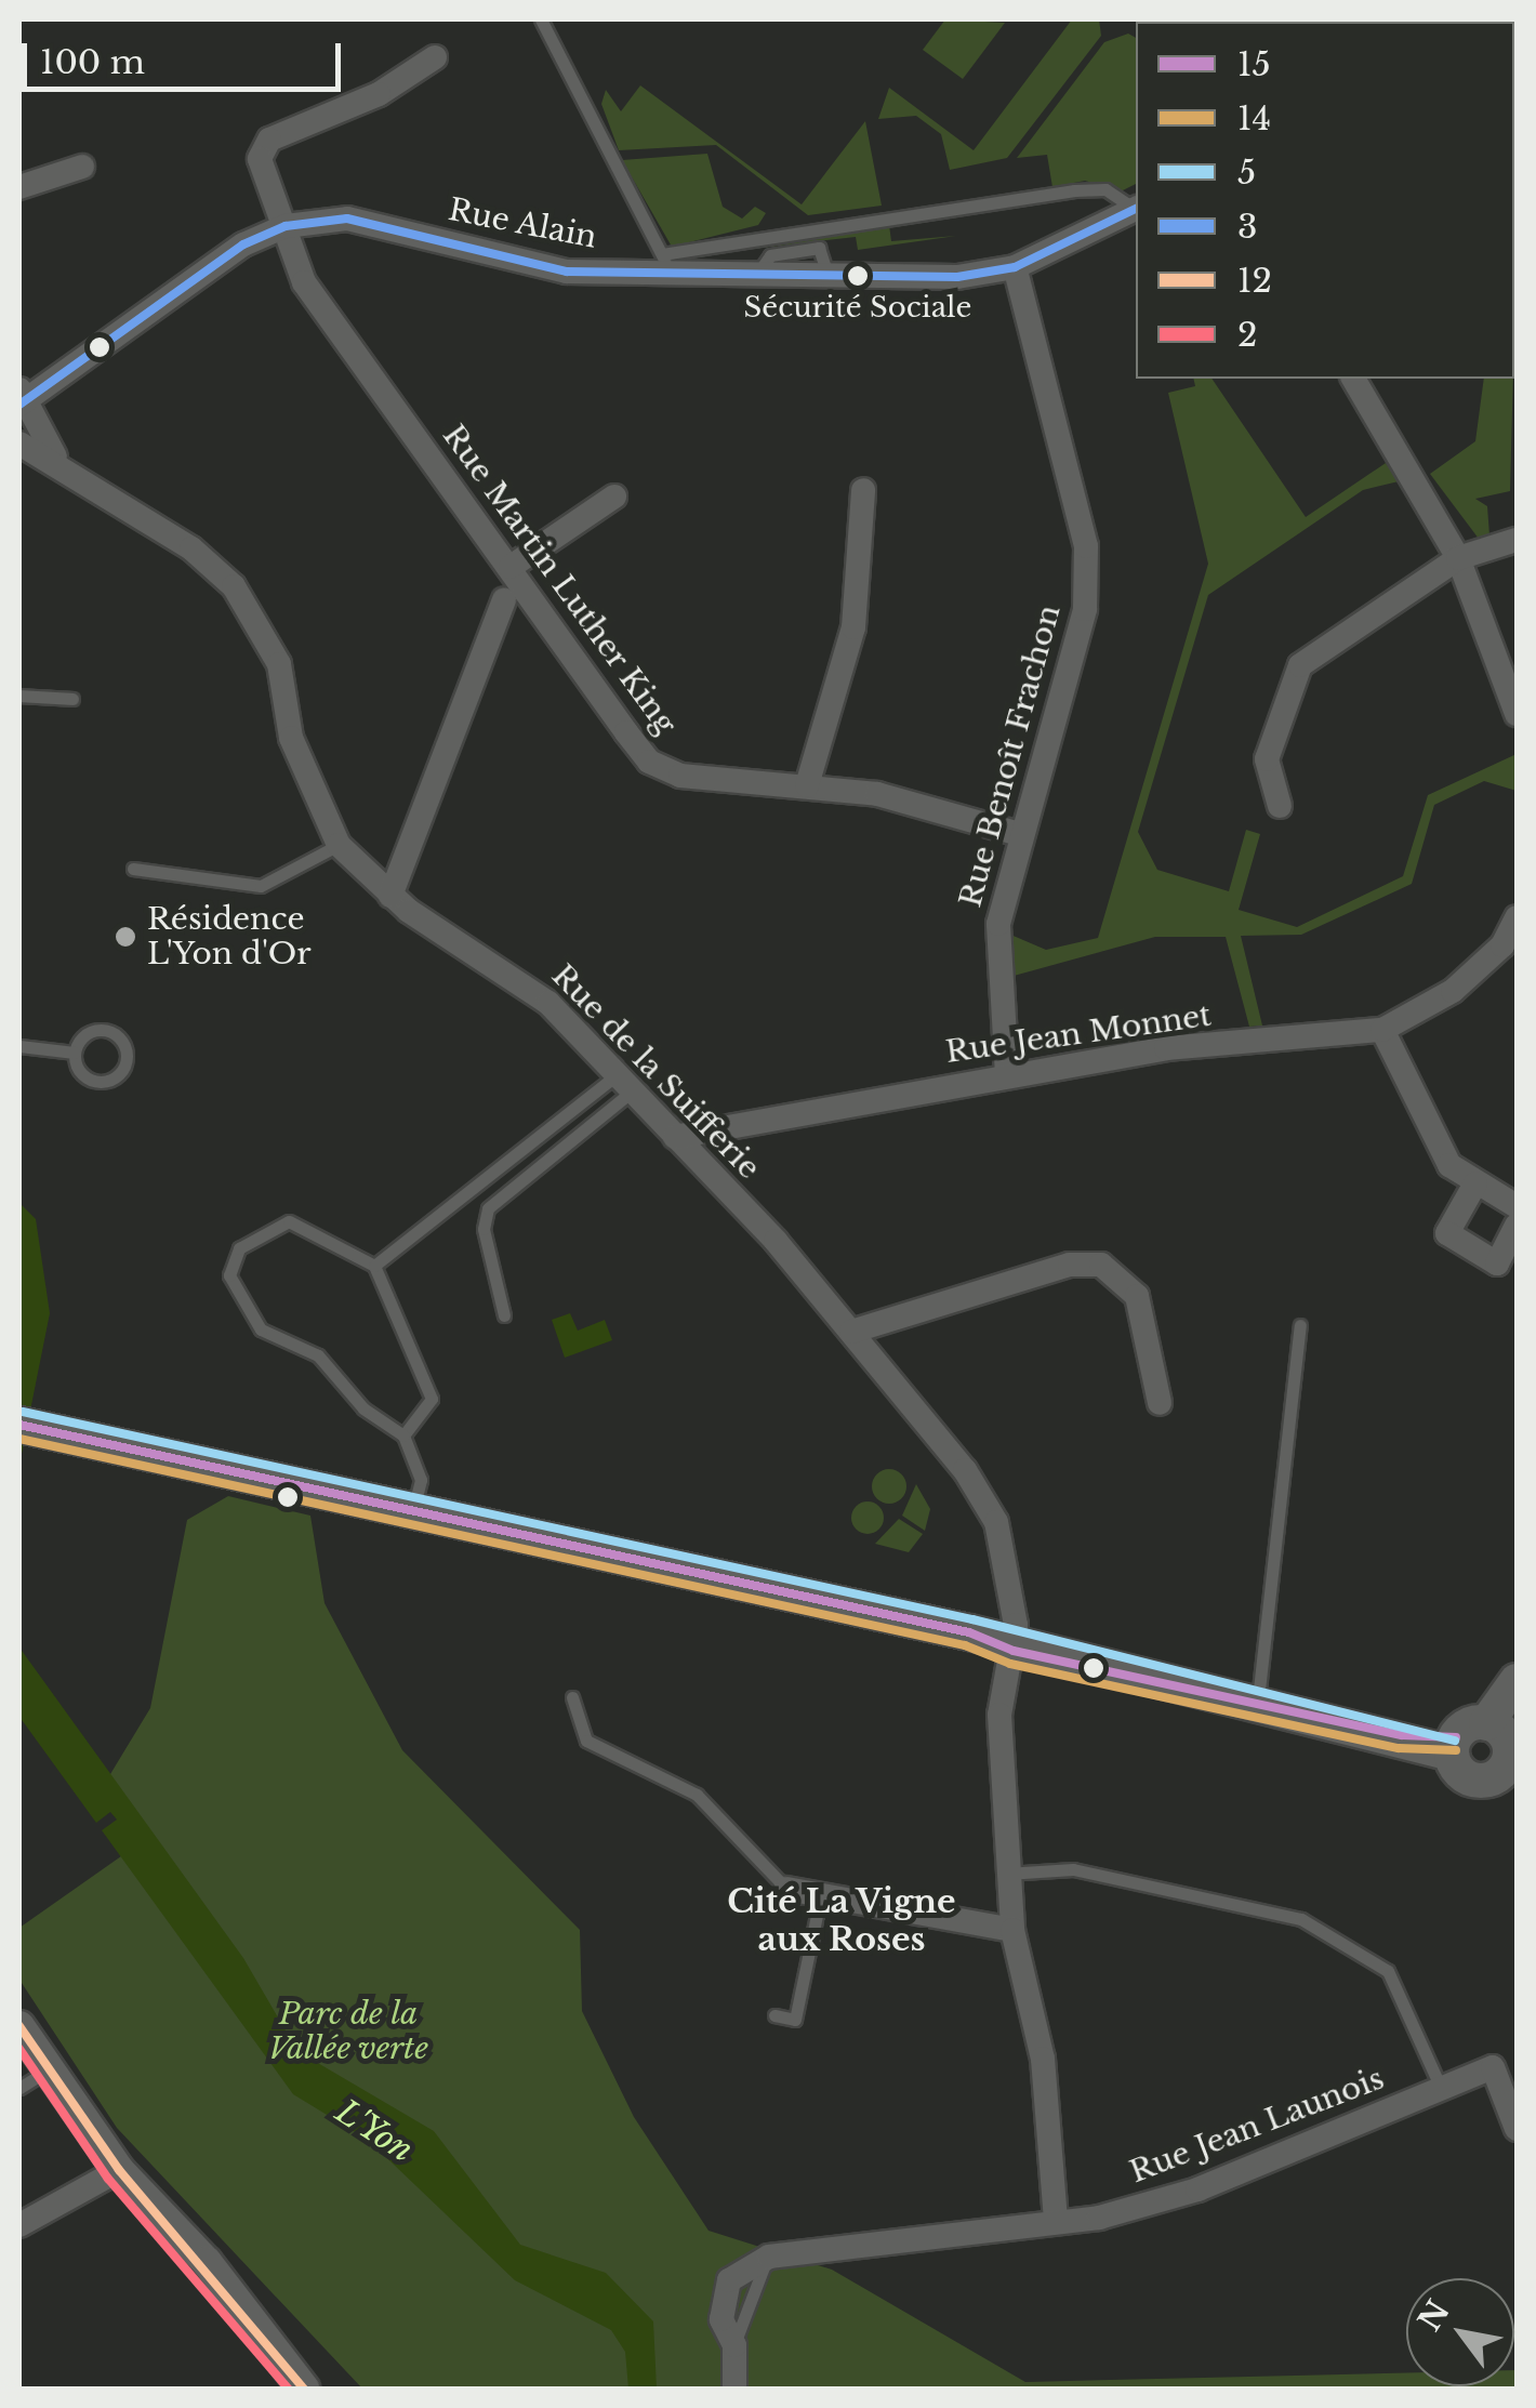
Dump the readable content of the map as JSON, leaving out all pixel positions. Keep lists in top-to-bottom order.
{
  "streets": {
    "street": [
      "Rue Alain",
      "Rue Martin Luther King",
      "Rue Benoît Frachon",
      "Rue Jean Monnet",
      "Rue de la Suifferie",
      "Rue Jean Launois"
    ]
  },
  "crossings": [
    ["Rue Alain", "Rue Martin Luther King"],
    ["Rue Alain", "Rue Benoît Frachon"],
    ["Rue Alain", "Rue de la Suifferie"],
    ["Rue Martin Luther King", "Rue Benoît Frachon"],
    ["Rue Benoît Frachon", "Rue Jean Monnet"],
    ["Rue Jean Monnet", "Rue de la Suifferie"]
  ],
  "districts": ["Cité La Vigne aux Roses"],
  "water": ["L'Yon"],
  "parks": ["Parc de la Vallée verte"],
  "places": ["Sécurité Sociale", "Résidence L'Yon d'Or"],
  "lines": [
    "transit line 3",
    "transit line 5",
    "transit line 15",
    "transit line 14",
    "transit line 12",
    "transit line 2"
  ],
  "legend": [
    "15",
    "14",
    "5",
    "3",
    "12",
    "2"
  ],
  "scale_bar": "100 m",
  "north": "top left"
}
